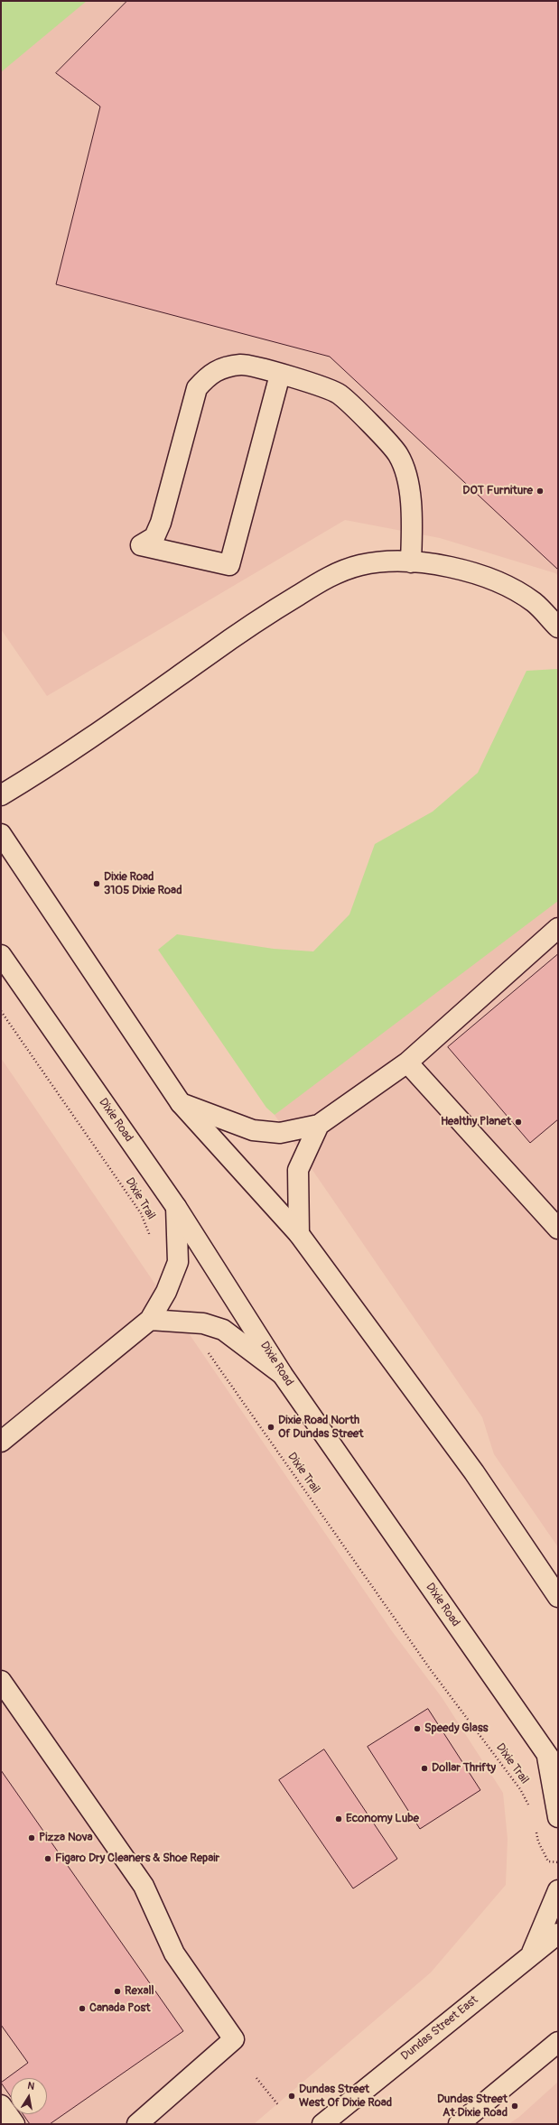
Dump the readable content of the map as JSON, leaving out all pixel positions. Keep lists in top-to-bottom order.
{
  "streets": {
    "main road": ["Dixie Road", "Dundas Street East"],
    "path": ["Dixie Trail"]
  },
  "places": [
    "DOT Furniture",
    "Dixie Road 3105 Dixie Road",
    "Healthy Planet",
    "Dixie Road North Of Dundas Street",
    "Speedy Glass",
    "Dollar Thrifty",
    "Economy Lube",
    "Pizza Nova",
    "Figaro Dry Cleaners & Shoe Repair",
    "Rexall",
    "Canada Post",
    "Dundas Street West Of Dixie Road",
    "Dundas Street At Dixie Road"
  ],
  "north": "top"
}
